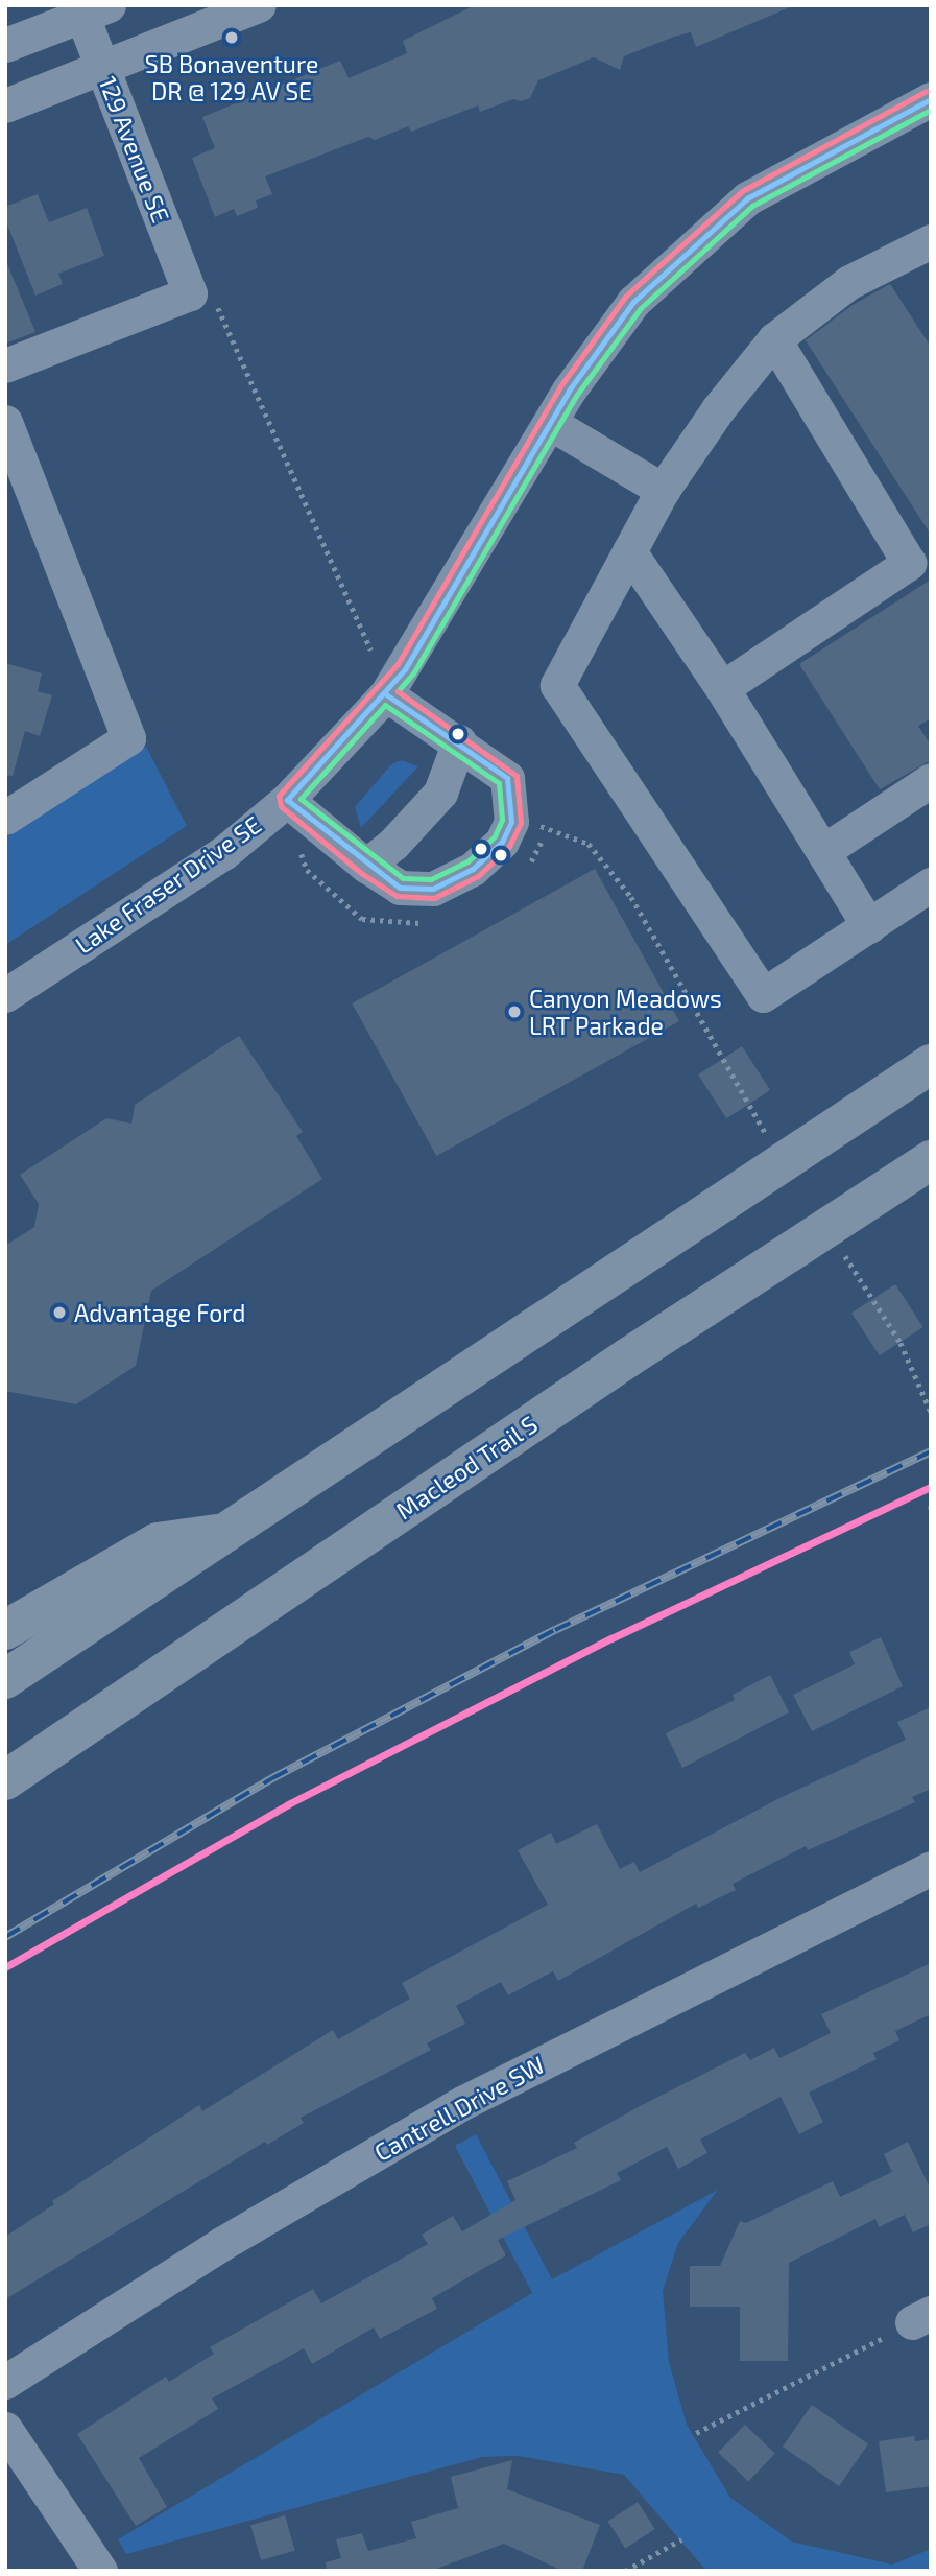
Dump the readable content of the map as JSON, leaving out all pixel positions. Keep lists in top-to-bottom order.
{
  "streets": {
    "highway": ["Macleod Trail S"],
    "street": ["129 Avenue SE", "Lake Fraser Drive SE", "Cantrell Drive SW"]
  },
  "places": ["SB Bonaventure DR @ 129 AV SE", "Canyon Meadows LRT Parkade", "Advantage Ford"]
}
